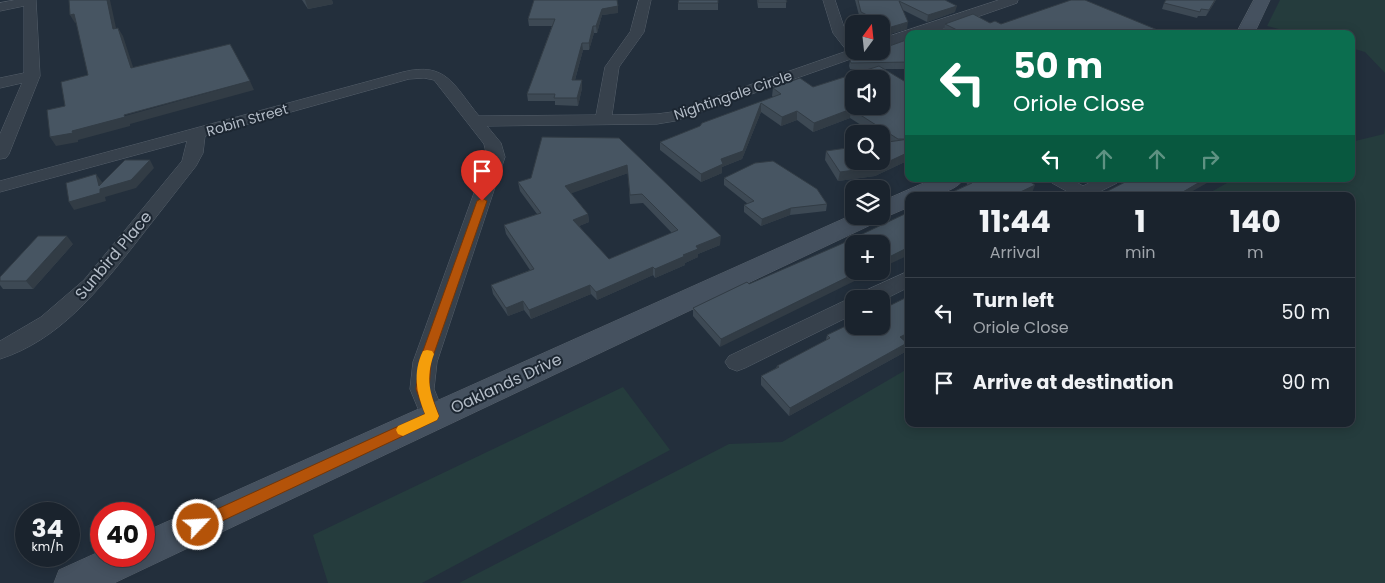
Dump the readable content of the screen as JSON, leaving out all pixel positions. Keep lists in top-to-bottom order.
{
  "streets": {
    "street": [
      "Nightingale Circle",
      "Robin Street",
      "Sunbird Place",
      "Oaklands Drive"
    ]
  },
  "crossings": [
    ["Nightingale Circle", "Robin Street"],
    ["Robin Street", "Sunbird Place"],
    ["Robin Street", "Oaklands Drive"]
  ],
  "north": "top",
  "page": {
    "map_buttons": ["+", "−"],
    "turn": ["50 m", "Oriole Close"],
    "eta": [
      "11:44",
      "Arrival",
      "1",
      "min",
      "140",
      "m"
    ],
    "list": [
      {
        "name": "Turn left",
        "note": "Oriole Close",
        "value": "50 m"
      },
      {
        "name": "Arrive at destination",
        "value": "90 m"
      }
    ],
    "speed": "34 km/h",
    "limit": "40"
  }
}
